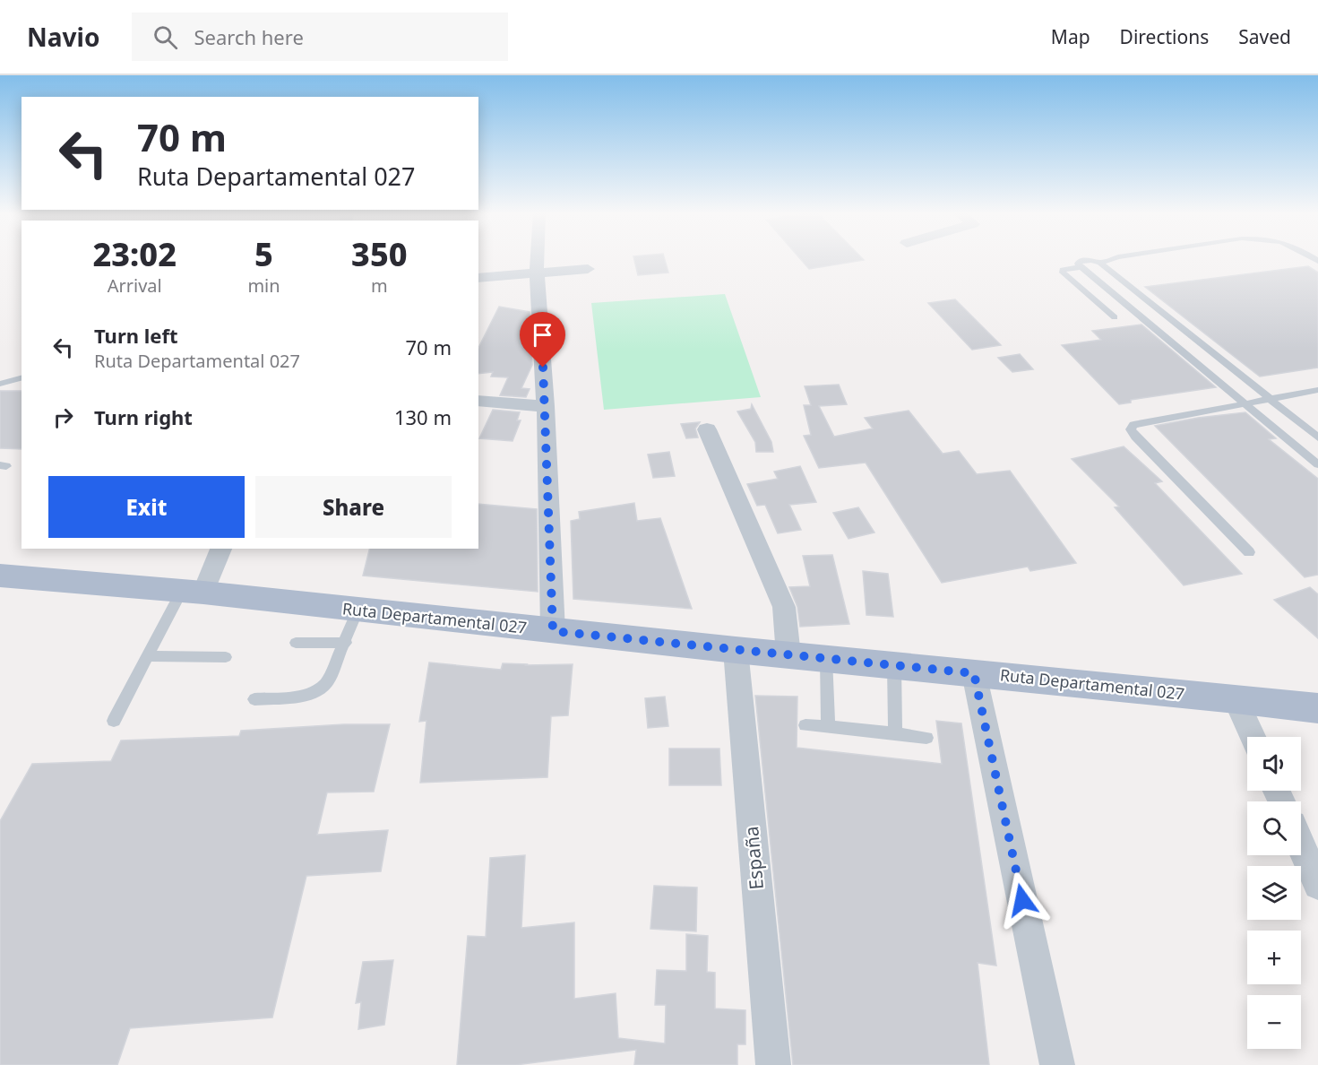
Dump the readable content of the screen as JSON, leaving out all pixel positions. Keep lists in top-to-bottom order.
{
  "streets": {
    "main road": ["Ruta Departamental 027"],
    "street": ["España"]
  },
  "crossings": [
    ["Ruta Departamental 027", "España"]
  ],
  "page": {
    "header": "Navio",
    "search": "Search here",
    "nav": ["Map", "Directions", "Saved"],
    "turn": ["70 m", "Ruta Departamental 027"],
    "eta": [
      "23:02",
      "Arrival",
      "5",
      "min",
      "350",
      "m"
    ],
    "list": [
      {
        "name": "Turn left",
        "note": "Ruta Departamental 027",
        "value": "70 m"
      },
      {
        "name": "Turn right",
        "value": "130 m"
      }
    ],
    "buttons": ["Exit", "Share"],
    "map_buttons": ["+", "−"]
  }
}
